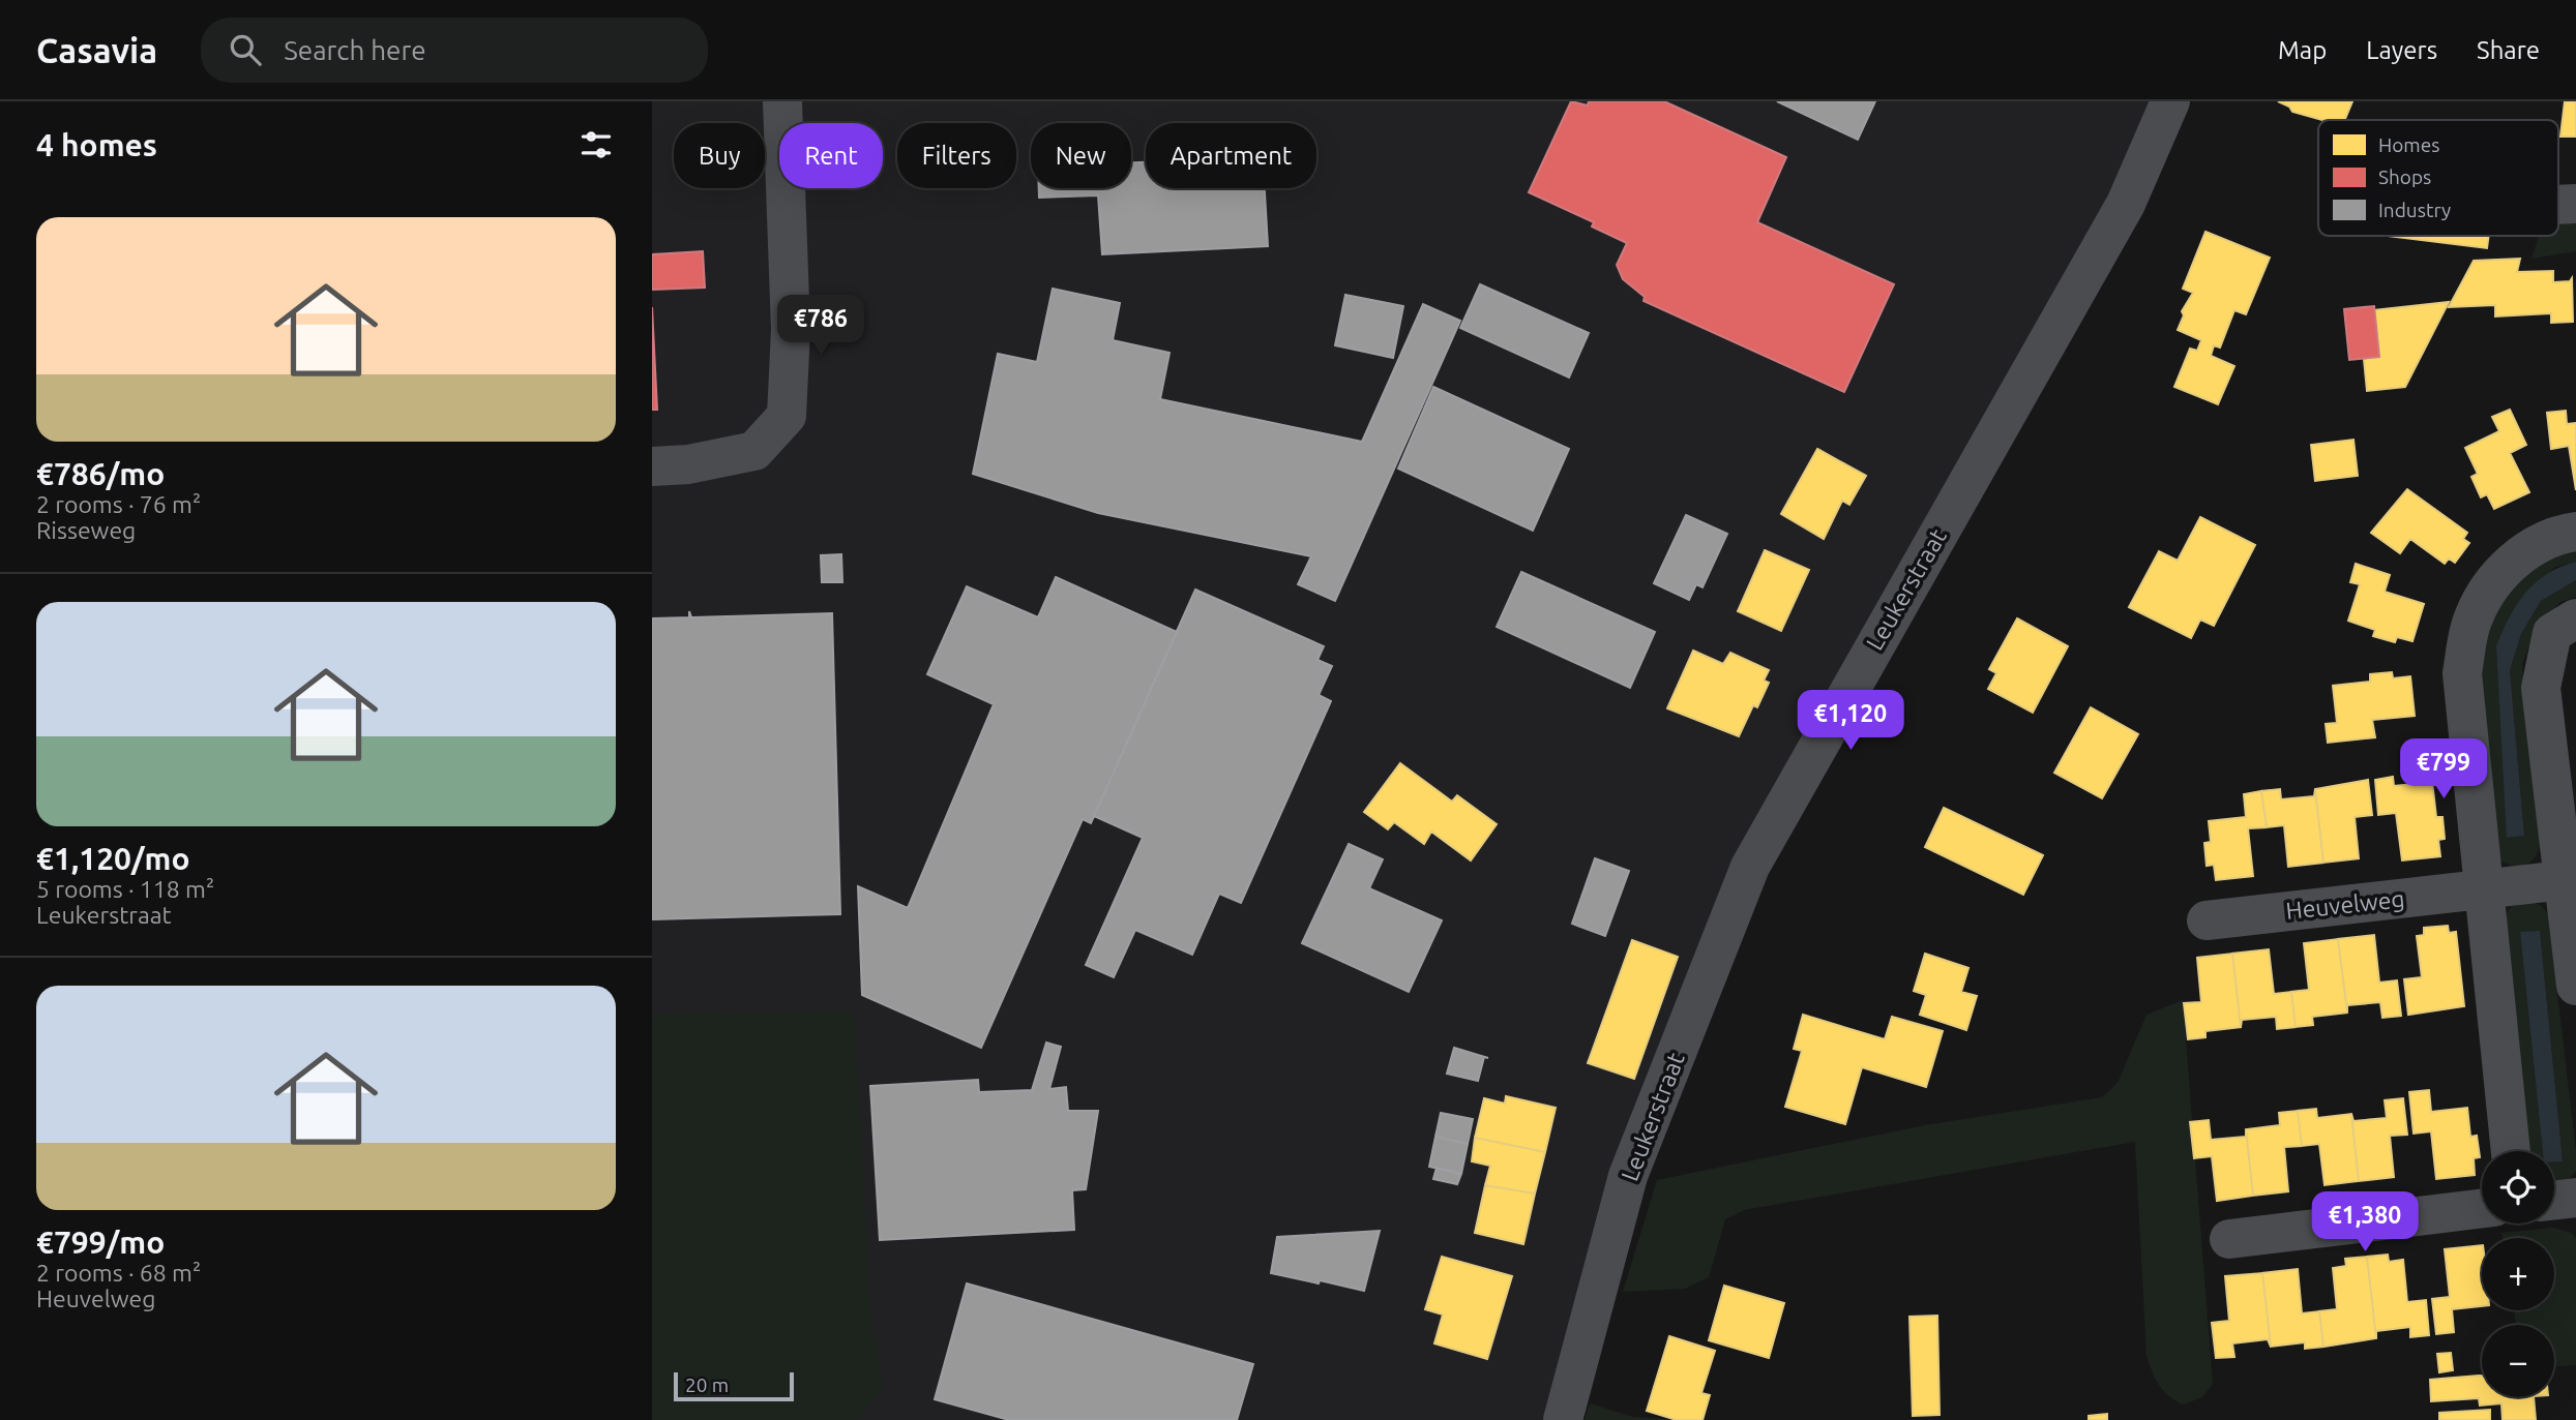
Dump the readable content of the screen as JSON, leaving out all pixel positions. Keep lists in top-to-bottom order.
{
  "streets": {
    "street": ["Leukerstraat", "Heuvelweg"]
  },
  "legend": ["Homes", "Shops", "Industry"],
  "scale_bar": "20 m",
  "page": {
    "header": "Casavia",
    "search": "Search here",
    "nav": ["Map", "Layers", "Share"],
    "heading": "4 homes",
    "chip": [
      "Buy",
      "Rent",
      "Filters",
      "New",
      "Apartment"
    ],
    "list": [
      {
        "name": "€786/mo",
        "note": "2 rooms · 76 m² · Risseweg"
      },
      {
        "name": "€1,120/mo",
        "note": "5 rooms · 118 m² · Leukerstraat"
      },
      {
        "name": "€799/mo",
        "note": "2 rooms · 68 m² · Heuvelweg"
      }
    ],
    "price": [
      "€786",
      "€1,120",
      "€799",
      "€1,380"
    ],
    "map_buttons": ["+", "−"],
    "scale": "20 m"
  }
}
